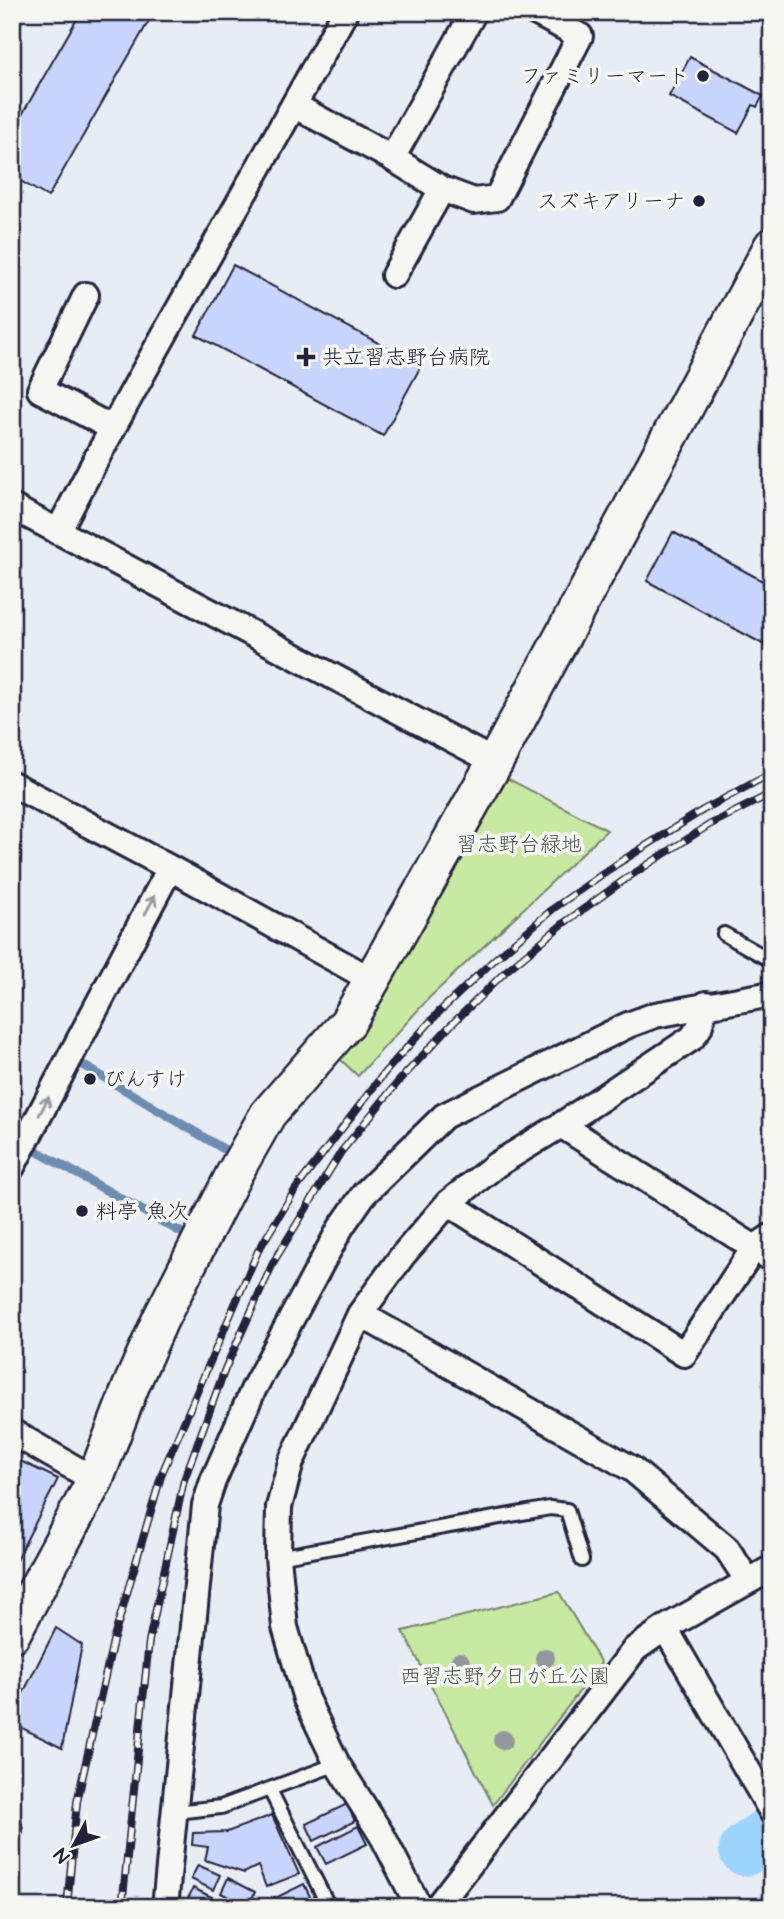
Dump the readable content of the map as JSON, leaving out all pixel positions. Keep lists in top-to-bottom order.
{
  "parks": ["習志野台緑地", "西習志野夕日が丘公園"],
  "places": {
    "other": [
      "ファミリーマート",
      "スズキアリーナ",
      "びんすけ",
      "料亭 魚次"
    ],
    "health": ["共立習志野台病院"]
  },
  "north": "bottom left"
}
